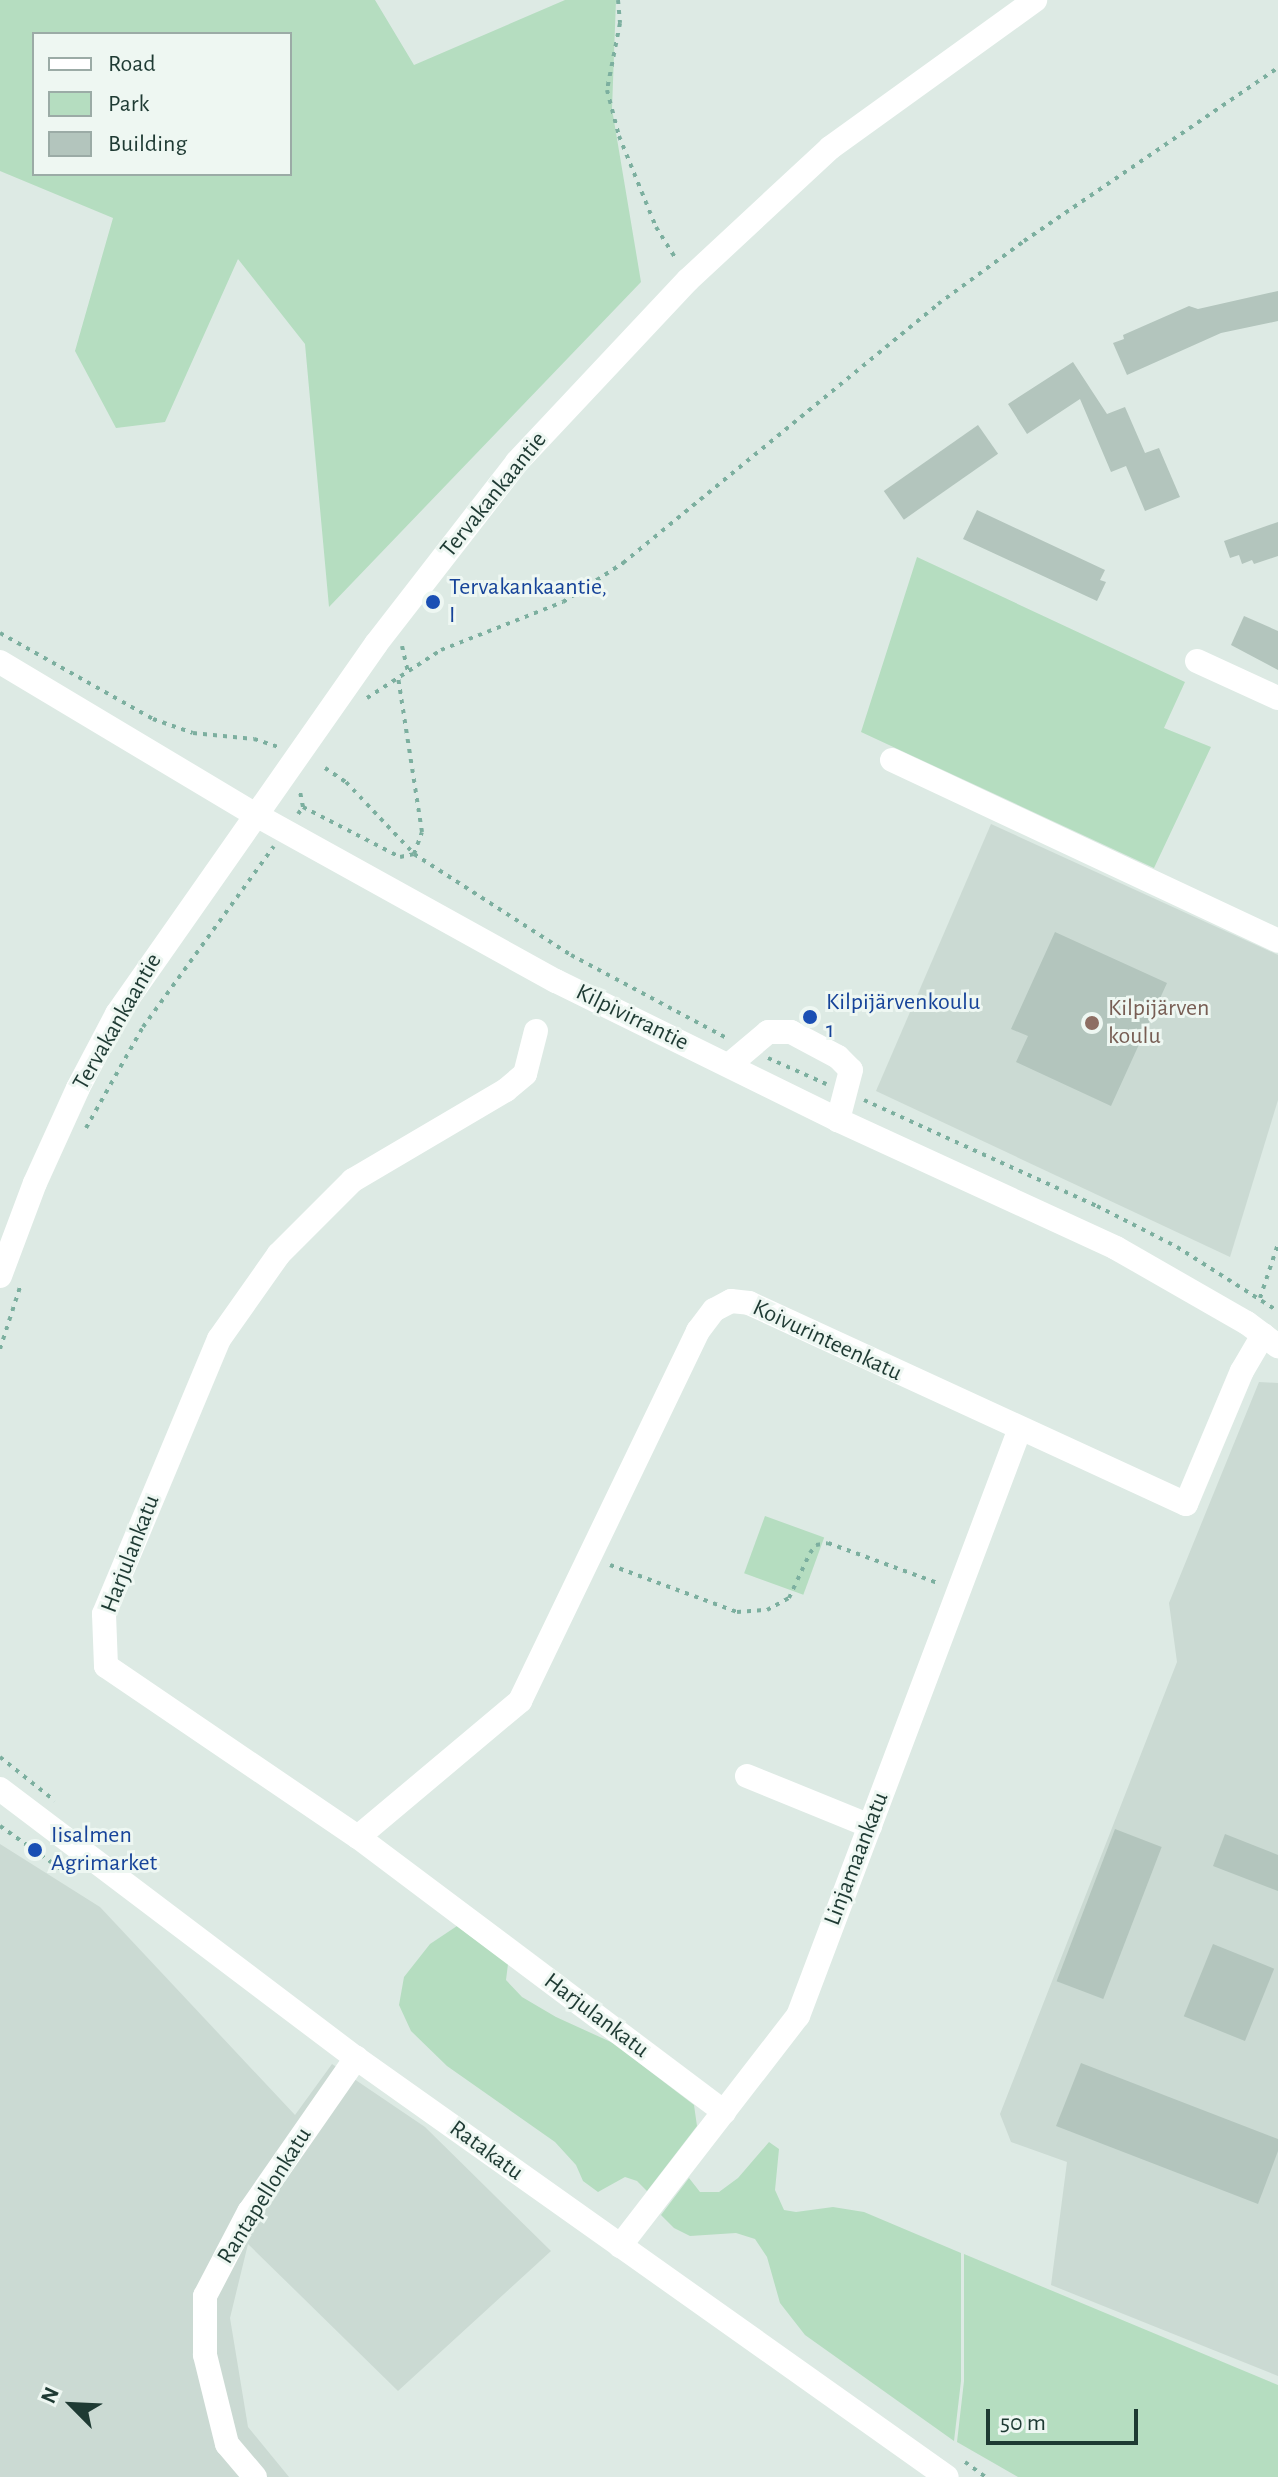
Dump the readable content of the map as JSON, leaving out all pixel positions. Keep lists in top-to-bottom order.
{
  "streets": {
    "street": [
      "Tervakankaantie",
      "Kilpivirrantie",
      "Koivurinteenkatu",
      "Harjulankatu",
      "Linjamaankatu",
      "Ratakatu",
      "Rantapellonkatu"
    ]
  },
  "crossings": [
    ["Tervakankaantie", "Kilpivirrantie"],
    ["Kilpivirrantie", "Koivurinteenkatu"],
    ["Koivurinteenkatu", "Harjulankatu"],
    ["Koivurinteenkatu", "Linjamaankatu"],
    ["Harjulankatu", "Linjamaankatu"],
    ["Linjamaankatu", "Ratakatu"],
    ["Ratakatu", "Rantapellonkatu"]
  ],
  "places": [
    "Tervakankaantie, I",
    "Kilpijärvenkoulu 1",
    "Kilpijärven koulu",
    "Iisalmen Agrimarket"
  ],
  "legend": ["Road", "Park", "Building"],
  "scale_bar": "50 m",
  "north": "top left"
}
